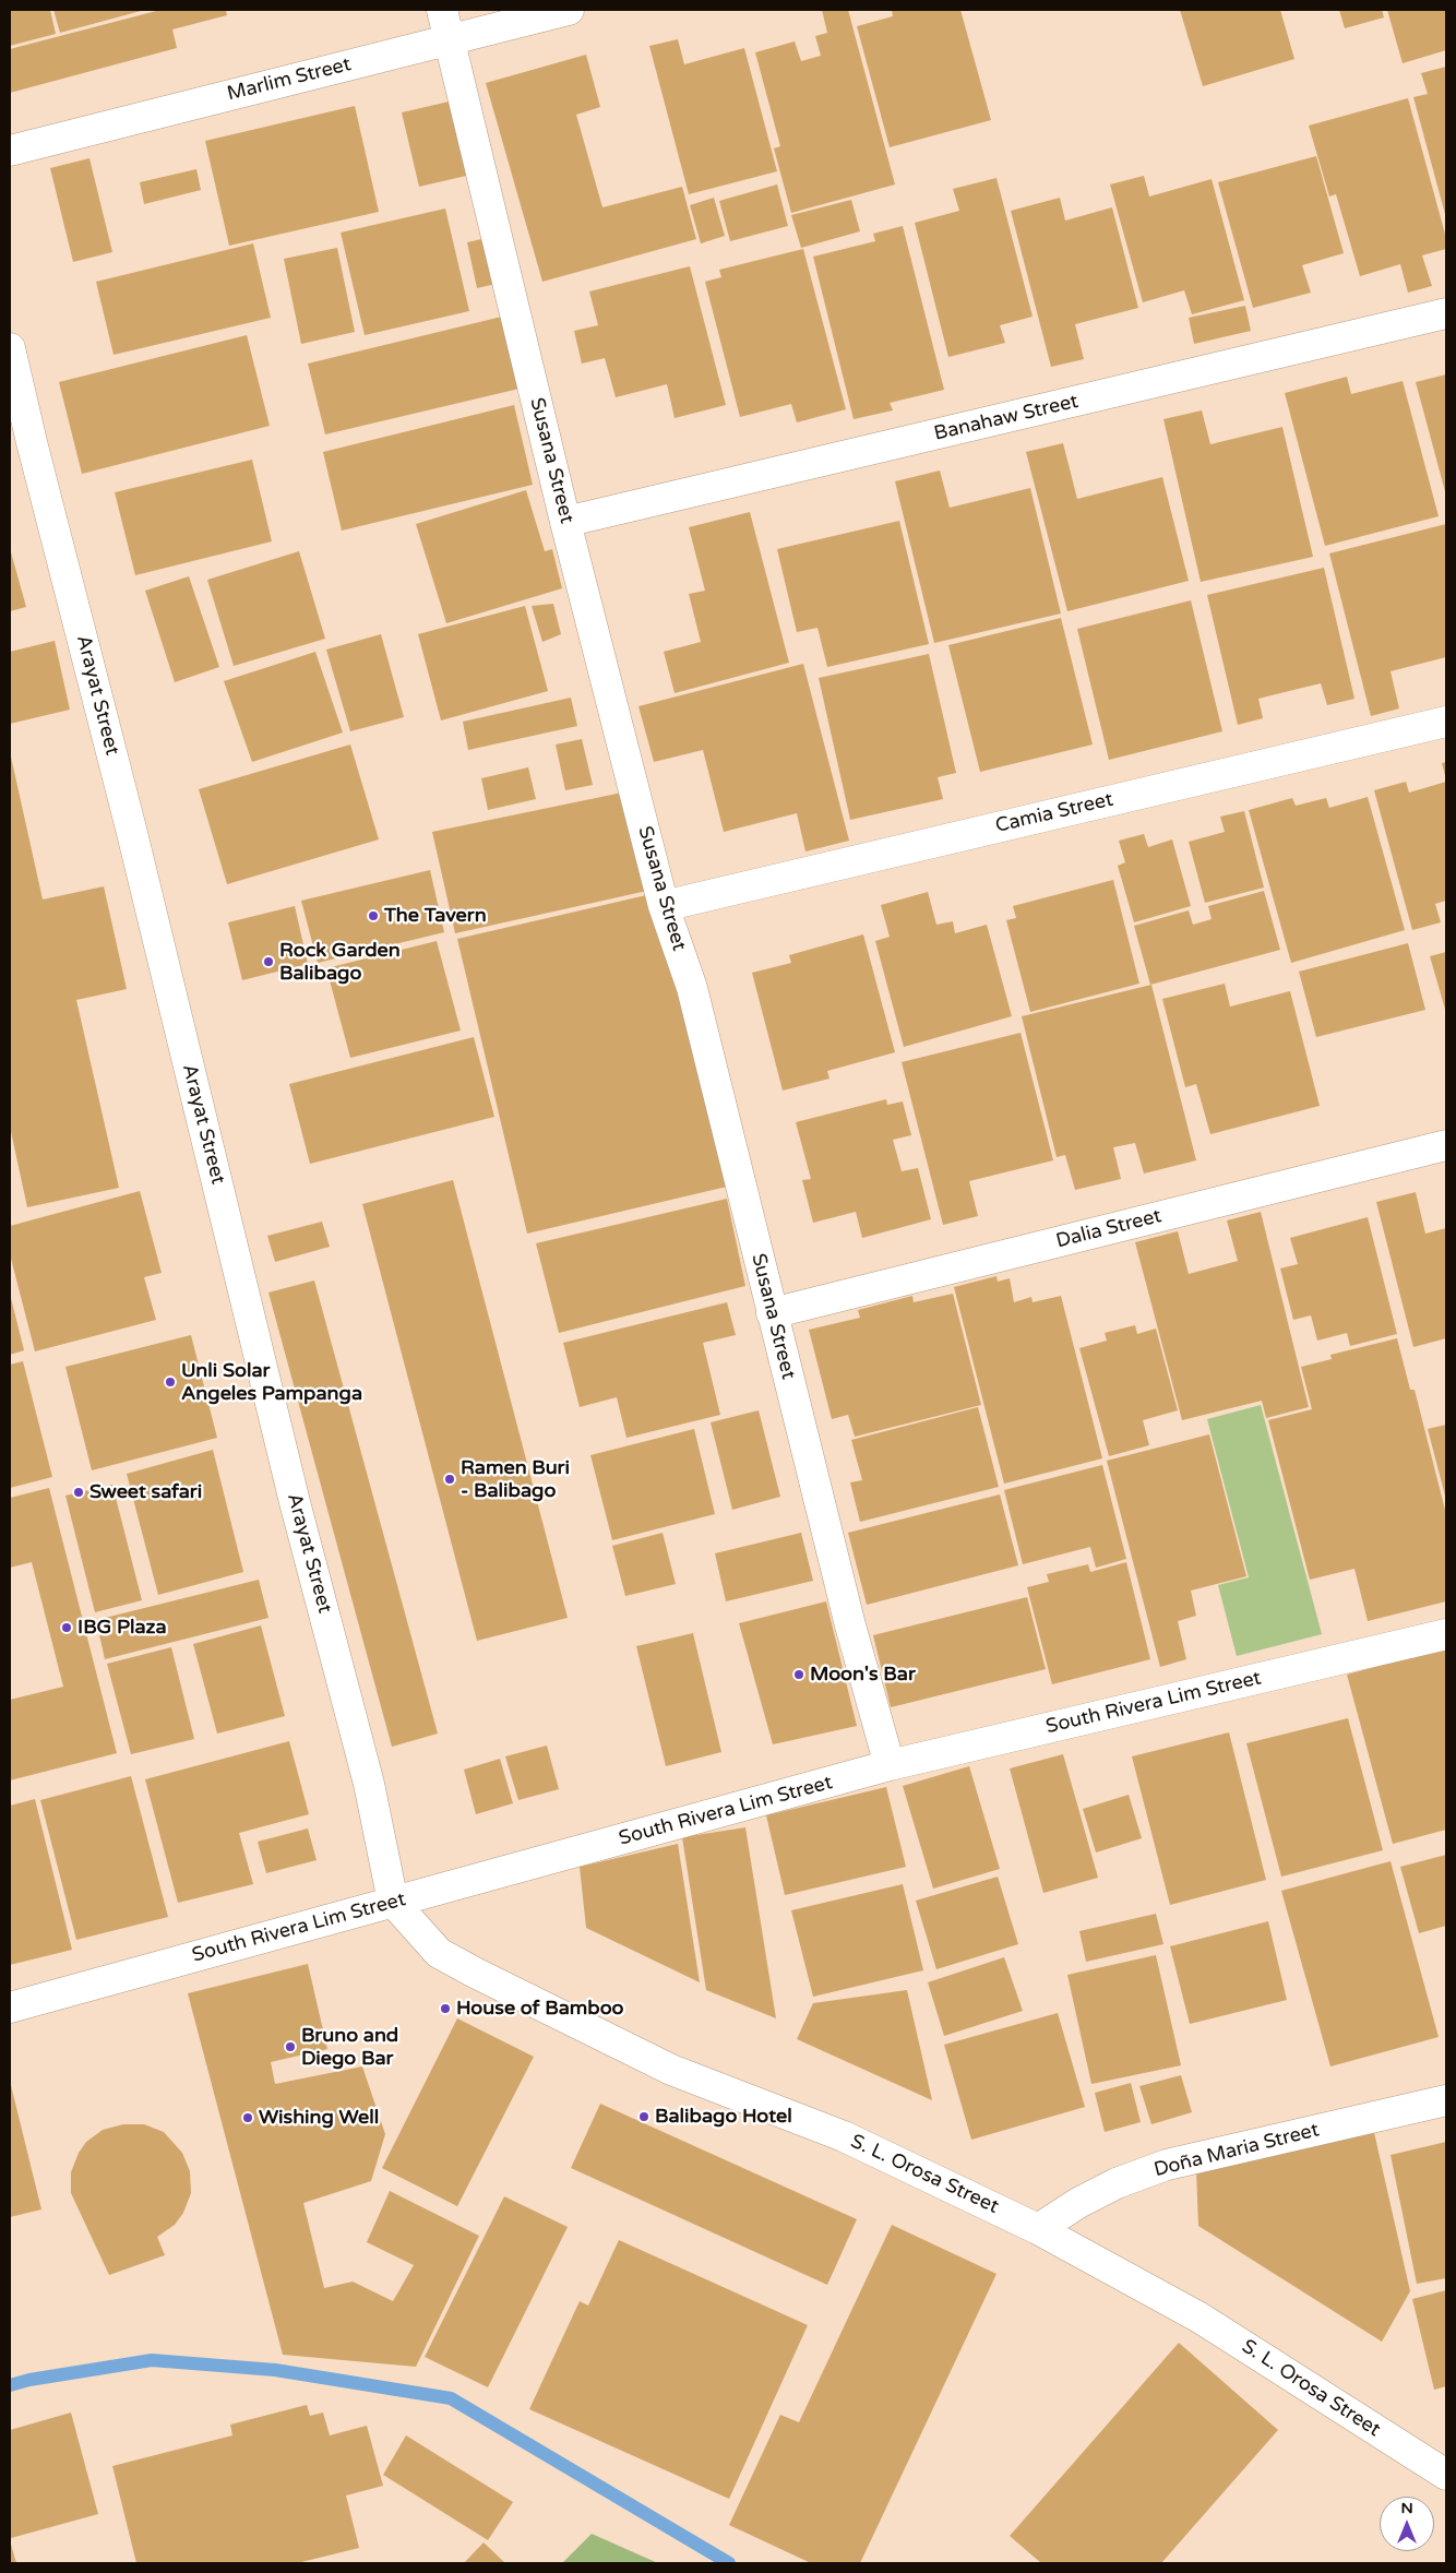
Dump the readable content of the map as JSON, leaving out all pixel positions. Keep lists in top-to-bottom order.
{
  "streets": {
    "street": [
      "Marlim Street",
      "Banahaw Street",
      "Susana Street",
      "Arayat Street",
      "Camia Street",
      "Dalia Street",
      "South Rivera Lim Street",
      "Doña Maria Street",
      "S. L. Orosa Street"
    ]
  },
  "crossings": [
    ["Marlim Street", "Susana Street"],
    ["Banahaw Street", "Susana Street"],
    ["Susana Street", "Camia Street"],
    ["Susana Street", "Dalia Street"],
    ["Susana Street", "South Rivera Lim Street"],
    ["Arayat Street", "South Rivera Lim Street"],
    ["Arayat Street", "S. L. Orosa Street"],
    ["South Rivera Lim Street", "S. L. Orosa Street"],
    ["Doña Maria Street", "S. L. Orosa Street"]
  ],
  "places": [
    "The Tavern",
    "Rock Garden Balibago",
    "Unli Solar Angeles Pampanga",
    "Ramen Buri - Balibago",
    "Sweet safari",
    "IBG Plaza",
    "Moon's Bar",
    "House of Bamboo",
    "Bruno and Diego Bar",
    "Balibago Hotel",
    "Wishing Well"
  ],
  "north": "top"
}
